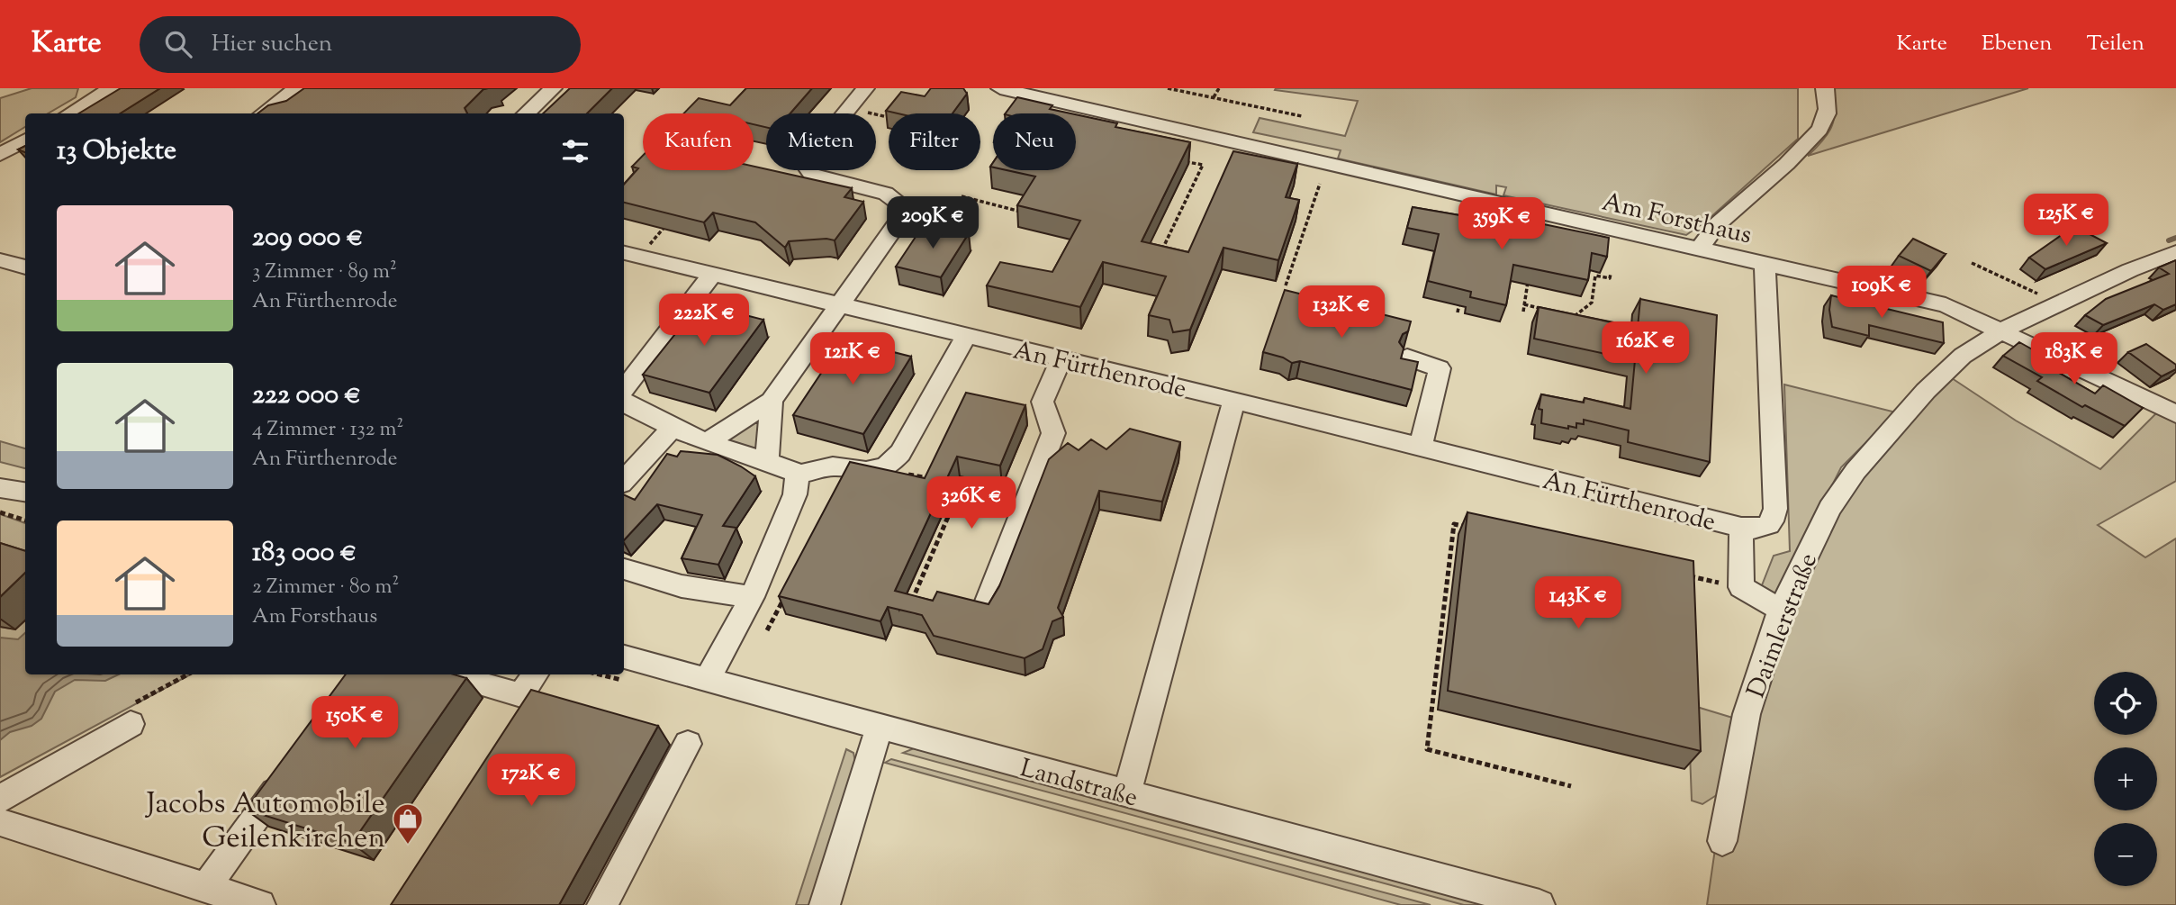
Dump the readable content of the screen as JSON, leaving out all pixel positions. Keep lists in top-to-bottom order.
{
  "streets": {
    "street": [
      "Am Forsthaus",
      "An Fürthenrode",
      "Daimlerstraße",
      "Landstraße"
    ]
  },
  "crossings": [
    ["Am Forsthaus", "An Fürthenrode"],
    ["Am Forsthaus", "Daimlerstraße"]
  ],
  "places": {
    "shop": ["Jacobs Automobile Geilenkirchen"]
  },
  "page": {
    "header": "Karte",
    "search": "Hier suchen",
    "nav": ["Karte", "Ebenen", "Teilen"],
    "chip": [
      "Kaufen",
      "Mieten",
      "Filter",
      "Neu"
    ],
    "heading": "13 Objekte",
    "list": [
      {
        "name": "209 000 €",
        "note": "3 Zimmer · 89 m² · An Fürthenrode"
      },
      {
        "name": "222 000 €",
        "note": "4 Zimmer · 132 m² · An Fürthenrode"
      },
      {
        "name": "183 000 €",
        "note": "2 Zimmer · 80 m² · Am Forsthaus"
      }
    ],
    "price": [
      "125K €",
      "209K €",
      "359K €",
      "109K €",
      "132K €",
      "222K €",
      "162K €",
      "121K €",
      "183K €",
      "326K €",
      "143K €",
      "150K €",
      "172K €"
    ],
    "map_buttons": ["+", "−"]
  }
}
